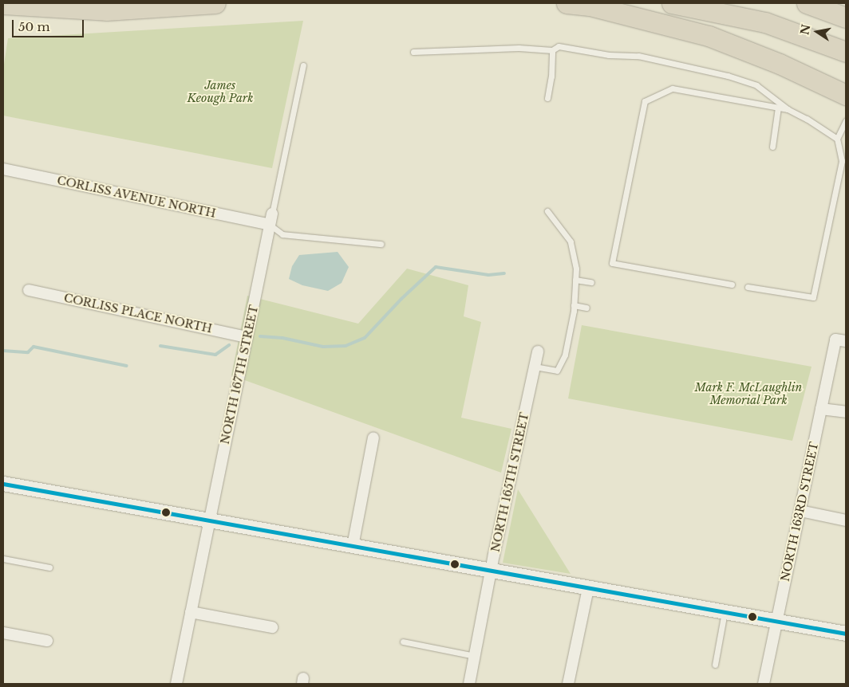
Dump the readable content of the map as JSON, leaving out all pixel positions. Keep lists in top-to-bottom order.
{
  "streets": {
    "street": [
      "CORLISS AVENUE NORTH",
      "CORLISS PLACE NORTH",
      "NORTH 167TH STREET",
      "NORTH 165TH STREET",
      "NORTH 163RD STREET"
    ]
  },
  "crossings": [
    ["CORLISS AVENUE NORTH", "NORTH 167TH STREET"],
    ["CORLISS PLACE NORTH", "NORTH 167TH STREET"]
  ],
  "parks": ["James Keough Park", "Mark F. McLaughlin Memorial Park"],
  "scale_bar": "50 m",
  "north": "left"
}
